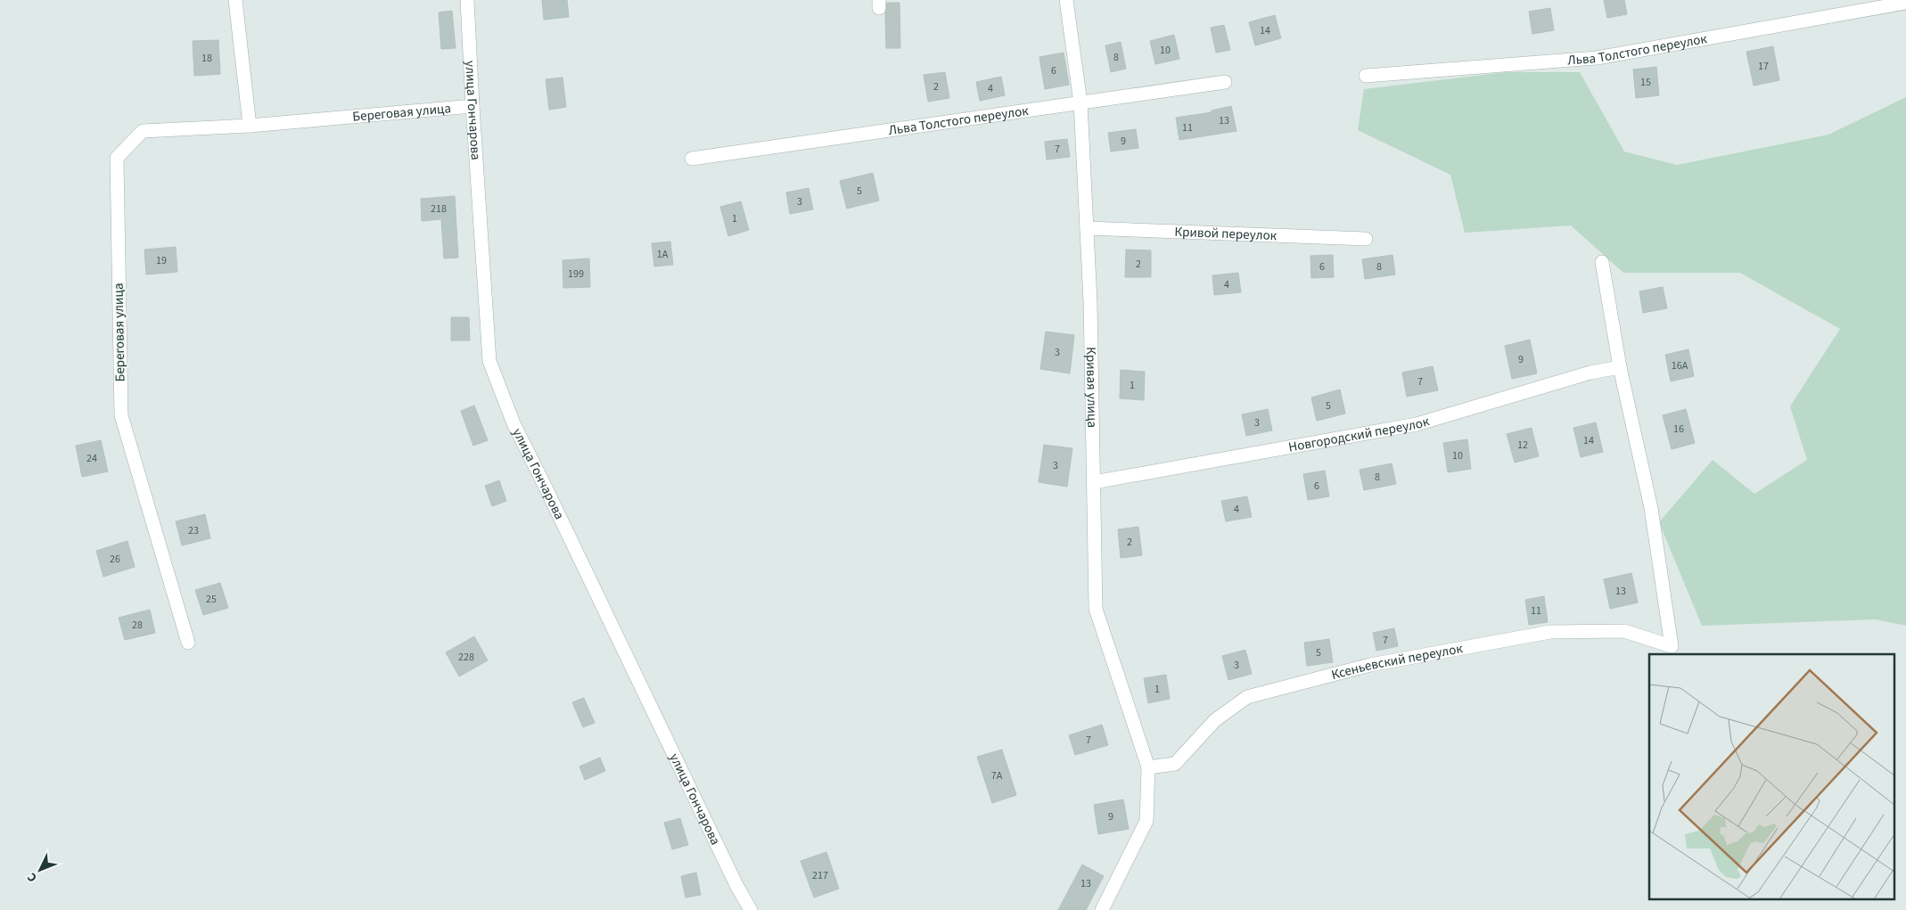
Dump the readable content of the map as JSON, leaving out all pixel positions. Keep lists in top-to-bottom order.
{
  "streets": {
    "street": [
      "Льва Толстого переулок",
      "улица Гончарова",
      "Береговая улица",
      "Кривой переулок",
      "Кривая улица",
      "Новгородский переулок",
      "Ксеньевский переулок"
    ]
  },
  "crossings": [
    ["Льва Толстого переулок", "Кривая улица"],
    ["улица Гончарова", "Береговая улица"],
    ["Кривой переулок", "Кривая улица"],
    ["Кривая улица", "Новгородский переулок"],
    ["Кривая улица", "Ксеньевский переулок"],
    ["Новгородский переулок", "Ксеньевский переулок"]
  ],
  "house_numbers": [
    "14",
    "10",
    "8",
    "18",
    "17",
    "6",
    "15",
    "2",
    "4",
    "13",
    "11",
    "9",
    "7",
    "5",
    "3",
    "218",
    "1",
    "1А",
    "19",
    "2",
    "6",
    "8",
    "199",
    "4",
    "3",
    "9",
    "16А",
    "7",
    "1",
    "5",
    "3",
    "16",
    "14",
    "12",
    "10",
    "24",
    "3",
    "8",
    "6",
    "4",
    "23",
    "2",
    "26",
    "13",
    "25",
    "11",
    "28",
    "7",
    "5",
    "228",
    "3",
    "1",
    "7",
    "7А",
    "9",
    "217",
    "13"
  ],
  "north": "bottom left"
}
